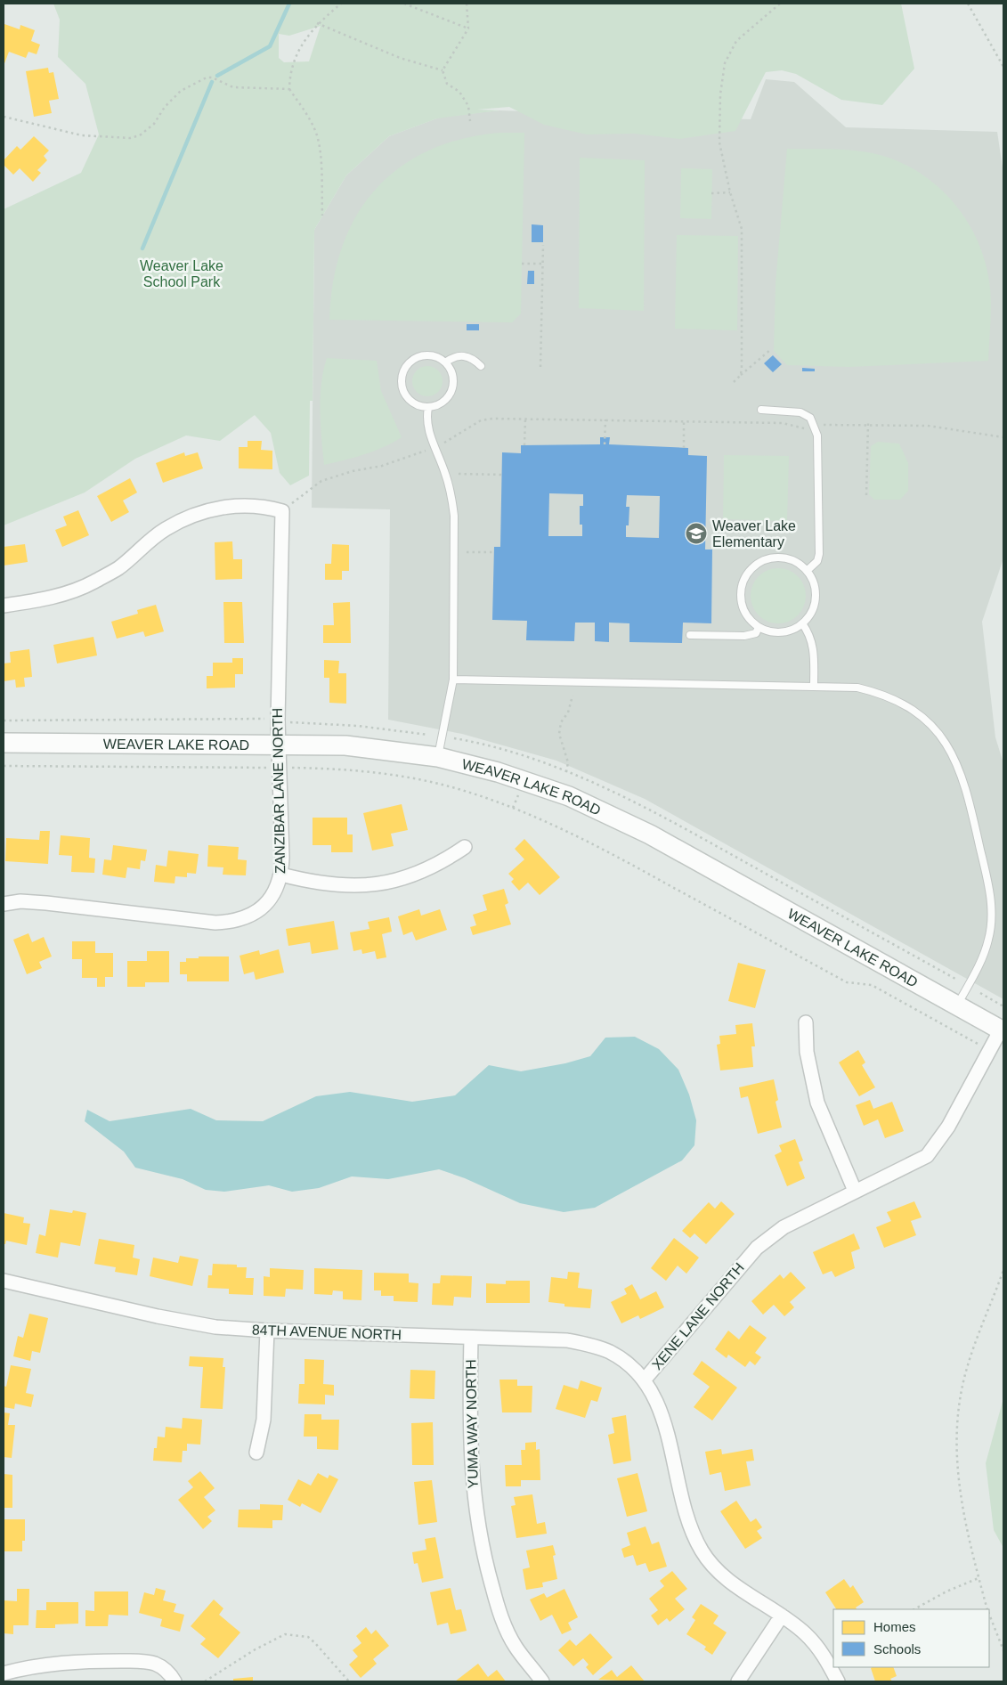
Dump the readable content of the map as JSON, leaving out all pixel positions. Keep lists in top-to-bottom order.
{
  "streets": {
    "main road": ["WEAVER LAKE ROAD"],
    "street": [
      "ZANZIBAR LANE NORTH",
      "XENE LANE NORTH",
      "84TH AVENUE NORTH",
      "YUMA WAY NORTH"
    ]
  },
  "crossings": [
    ["WEAVER LAKE ROAD", "ZANZIBAR LANE NORTH"],
    ["WEAVER LAKE ROAD", "XENE LANE NORTH"],
    ["XENE LANE NORTH", "84TH AVENUE NORTH"],
    ["84TH AVENUE NORTH", "YUMA WAY NORTH"]
  ],
  "parks": ["Weaver Lake School Park"],
  "places": {
    "school or university": ["Weaver Lake Elementary"]
  },
  "legend": ["Homes", "Schools"]
}
